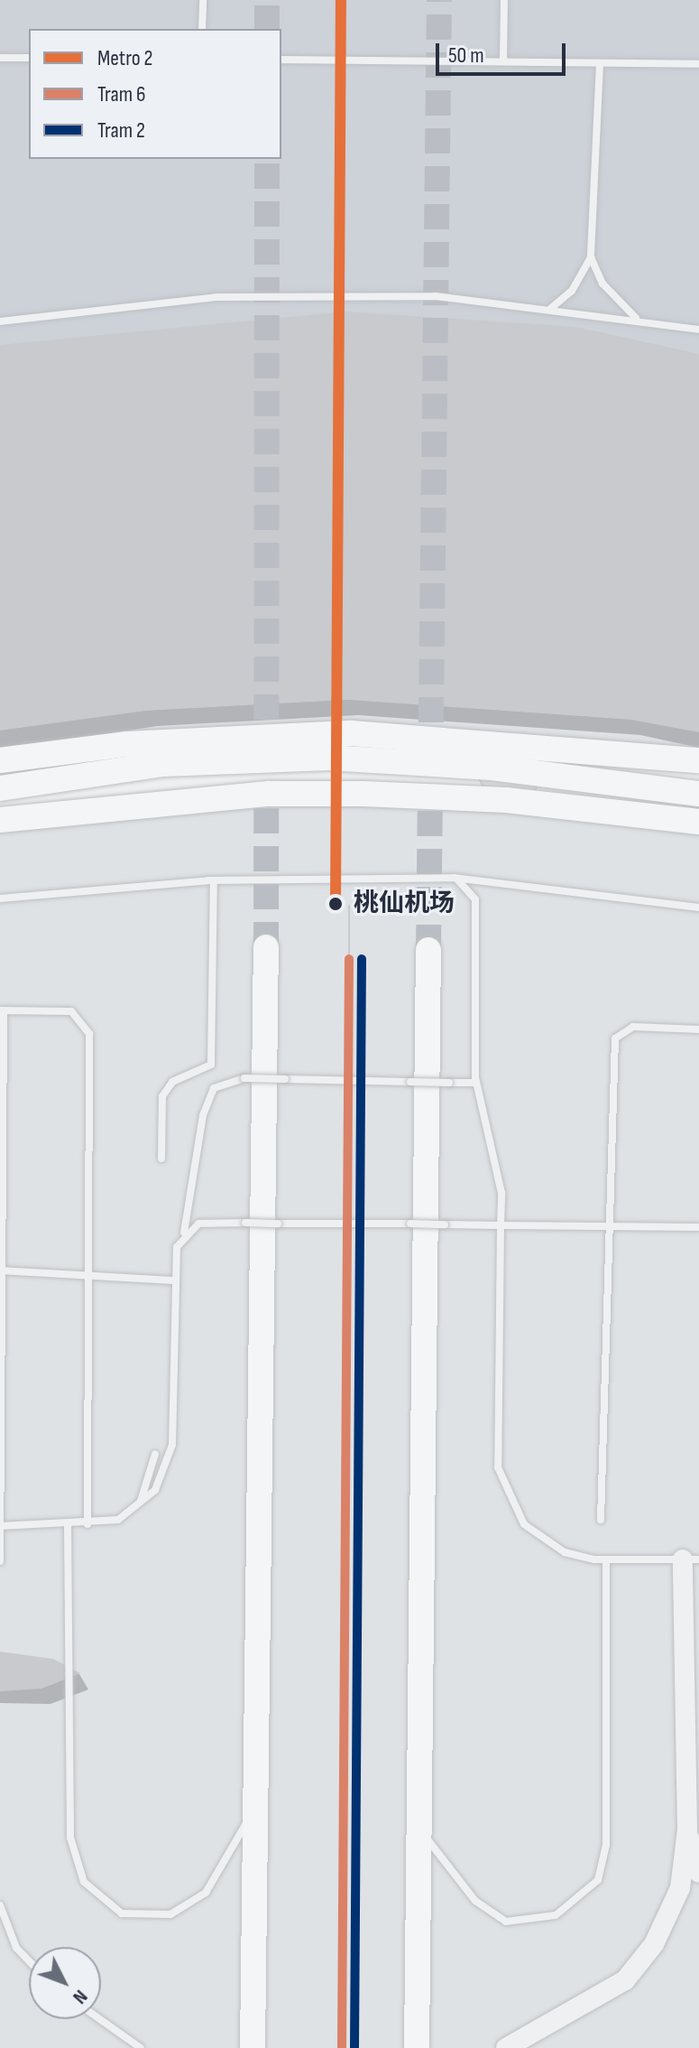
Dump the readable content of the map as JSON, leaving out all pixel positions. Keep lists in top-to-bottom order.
{
  "places": ["桃仙机场"],
  "lines": ["metro line 2", "tram line 6", "tram line 2"],
  "legend": ["Metro 2", "Tram 6", "Tram 2"],
  "scale_bar": "50 m",
  "north": "bottom right"
}
